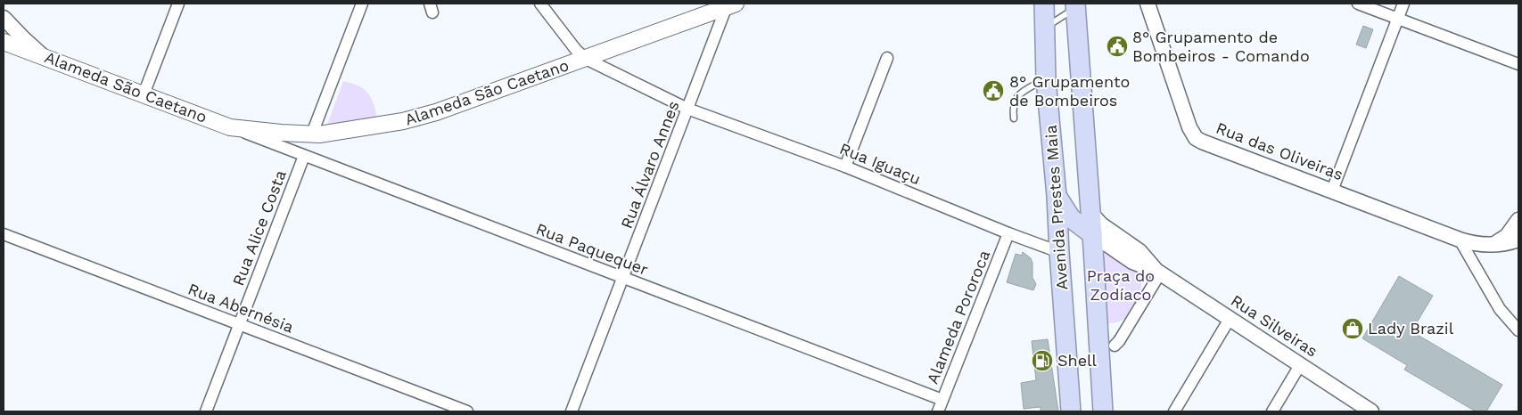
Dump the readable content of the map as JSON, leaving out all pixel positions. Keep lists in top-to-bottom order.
{
  "streets": {
    "highway": ["Avenida Prestes Maia"],
    "main road": ["Alameda São Caetano"],
    "street": [
      "Rua das Oliveiras",
      "Rua Iguaçu",
      "Rua Álvaro Annes",
      "Rua Alice Costa",
      "Rua Paquequer",
      "Rua Abernésia",
      "Alameda Pororoca",
      "Rua Silveiras"
    ]
  },
  "crossings": [
    ["Alameda São Caetano", "Rua Iguaçu"],
    ["Alameda São Caetano", "Rua Álvaro Annes"],
    ["Alameda São Caetano", "Rua Paquequer"],
    ["Rua Iguaçu", "Rua Álvaro Annes"],
    ["Rua Iguaçu", "Avenida Prestes Maia"],
    ["Rua Iguaçu", "Alameda Pororoca"],
    ["Rua Álvaro Annes", "Rua Paquequer"],
    ["Avenida Prestes Maia", "Rua Silveiras"],
    ["Rua Alice Costa", "Rua Paquequer"],
    ["Rua Alice Costa", "Rua Abernésia"],
    ["Rua Paquequer", "Alameda Pororoca"]
  ],
  "parks": ["Praça do Zodíaco"],
  "places": {
    "public building": ["8° Grupamento de Bombeiros - Comando", "8° Grupamento de Bombeiros"],
    "shop": ["Lady Brazil"],
    "fuel station": ["Shell"]
  }
}
